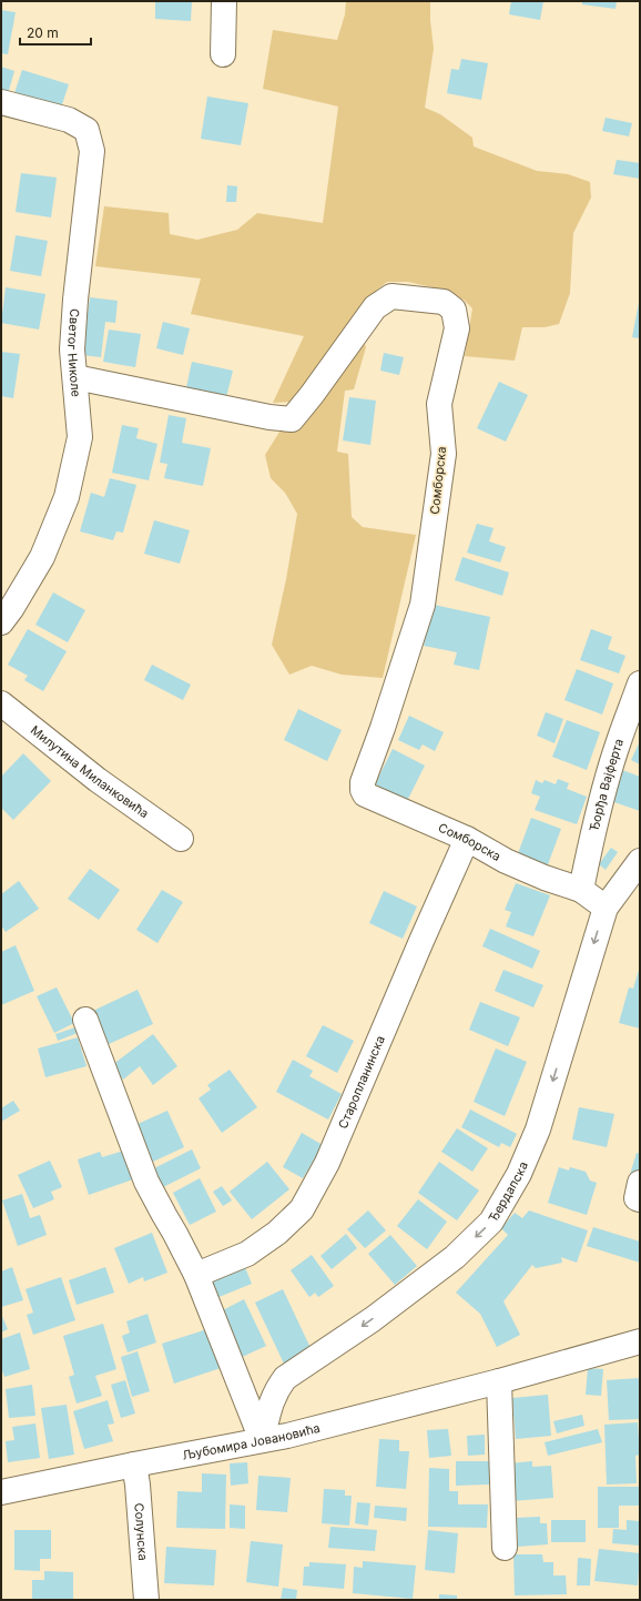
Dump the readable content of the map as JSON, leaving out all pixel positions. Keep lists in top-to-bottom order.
{
  "streets": {
    "street": [
      "Светог Николе",
      "Сомборска",
      "Милутина Миланковића",
      "Ђорђа Вајферта",
      "Старопланинска",
      "Ђердапска",
      "Љубомира Јовановића",
      "Солунска"
    ]
  },
  "crossings": [
    ["Светог Николе", "Сомборска"],
    ["Сомборска", "Ђорђа Вајферта"],
    ["Сомборска", "Старопланинска"],
    ["Сомборска", "Ђердапска"],
    ["Ђердапска", "Љубомира Јовановића"],
    ["Љубомира Јовановића", "Солунска"]
  ],
  "one_way": ["Ђердапска"],
  "scale_bar": "20 m"
}
